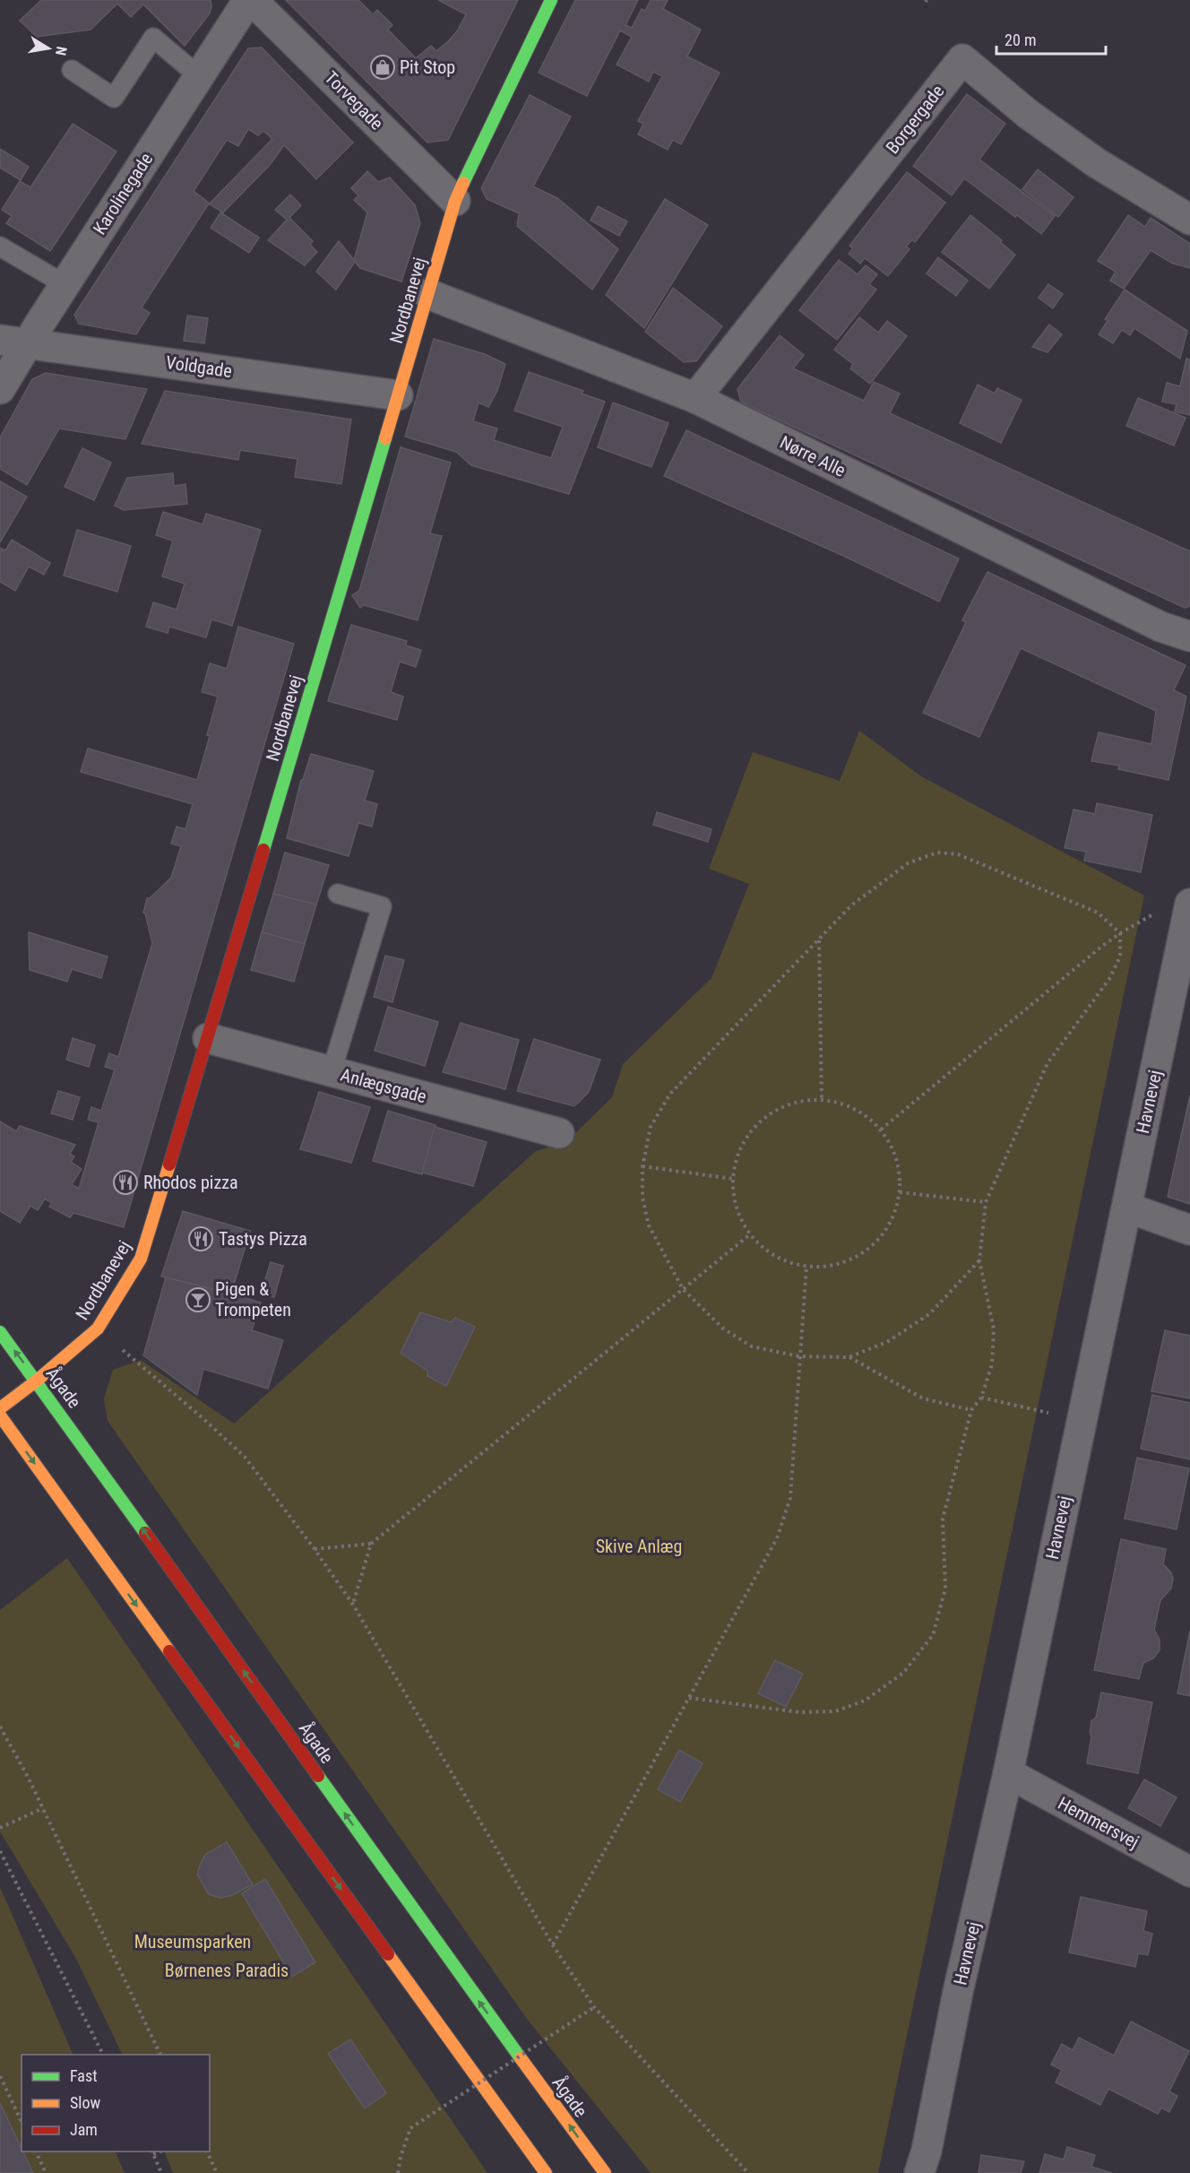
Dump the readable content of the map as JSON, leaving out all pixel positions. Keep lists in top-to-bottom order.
{
  "streets": {
    "street": [
      "Torvegade",
      "Borgergade",
      "Karolinegade",
      "Nordbanevej",
      "Voldgade",
      "Nørre Alle",
      "Anlægsgade",
      "Havnevej",
      "Ågade",
      "Hemmersvej"
    ]
  },
  "crossings": [
    ["Torvegade", "Nordbanevej"],
    ["Borgergade", "Nørre Alle"],
    ["Karolinegade", "Voldgade"],
    ["Nordbanevej", "Voldgade"],
    ["Nordbanevej", "Nørre Alle"],
    ["Nordbanevej", "Anlægsgade"],
    ["Nordbanevej", "Ågade"],
    ["Havnevej", "Hemmersvej"]
  ],
  "parks": ["Skive Anlæg", "Museumsparken", "Børnenes Paradis"],
  "places": {
    "shop": ["Pit Stop"],
    "restaurant": ["Rhodos pizza", "Tastys Pizza"],
    "bar": ["Pigen & Trompeten"]
  },
  "legend": ["Fast", "Slow", "Jam"],
  "scale_bar": "20 m",
  "north": "right"
}
